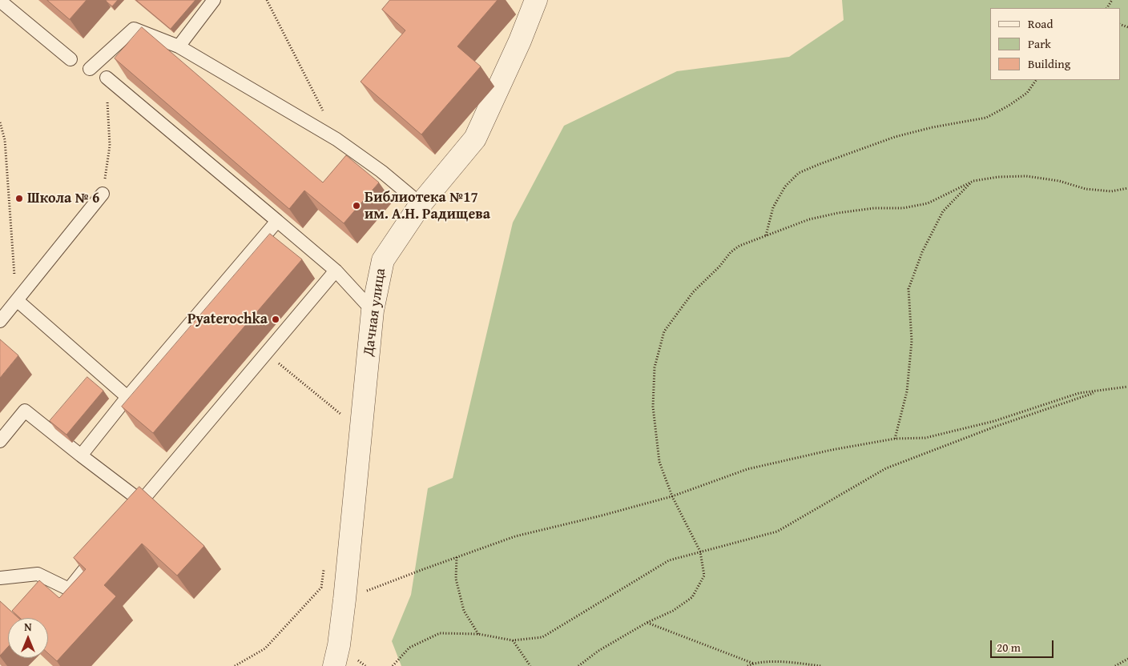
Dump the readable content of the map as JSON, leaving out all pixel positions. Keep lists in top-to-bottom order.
{
  "streets": {
    "street": ["Дачная улица"]
  },
  "places": ["Школа № 6", "Библиотека №17 им. А.Н. Радищева", "Pyaterochka"],
  "legend": ["Road", "Park", "Building"],
  "scale_bar": "20 m",
  "north": "top"
}
